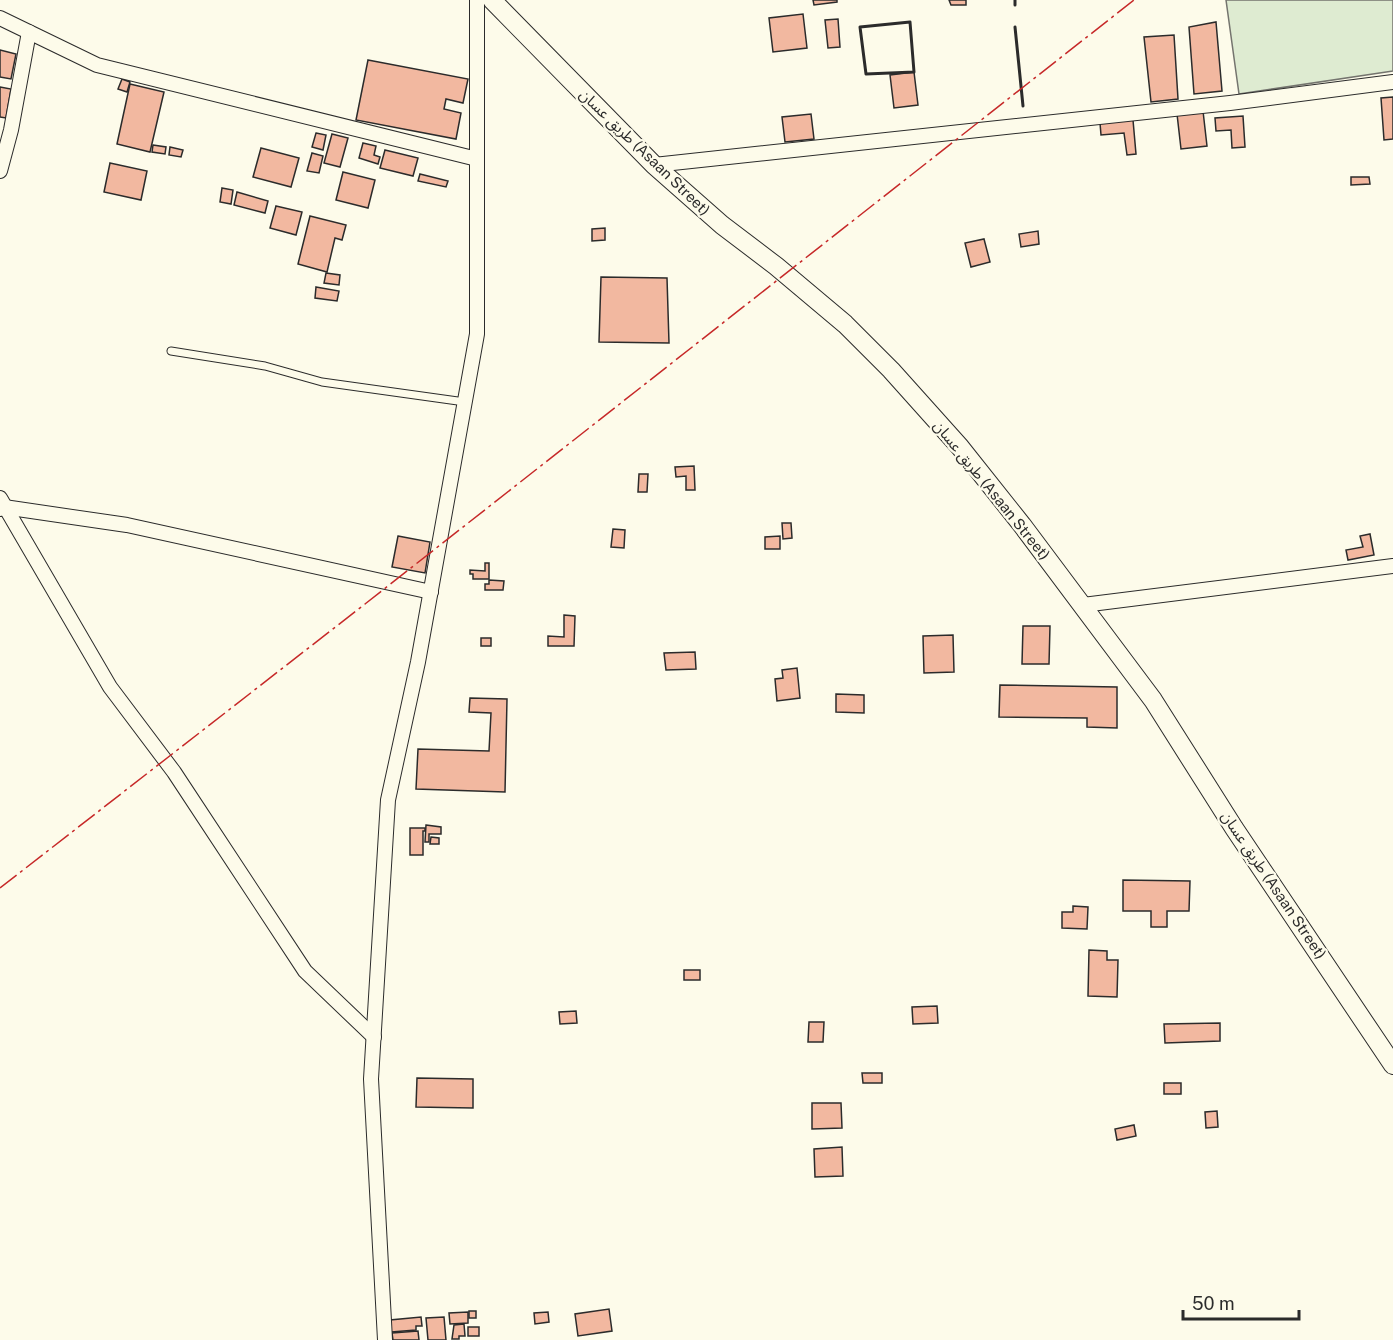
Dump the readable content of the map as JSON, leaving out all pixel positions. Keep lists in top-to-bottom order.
{
  "streets": {
    "street": ["طريق عسان (Asaan Street)"]
  },
  "scale_bar": "50 m"
}
